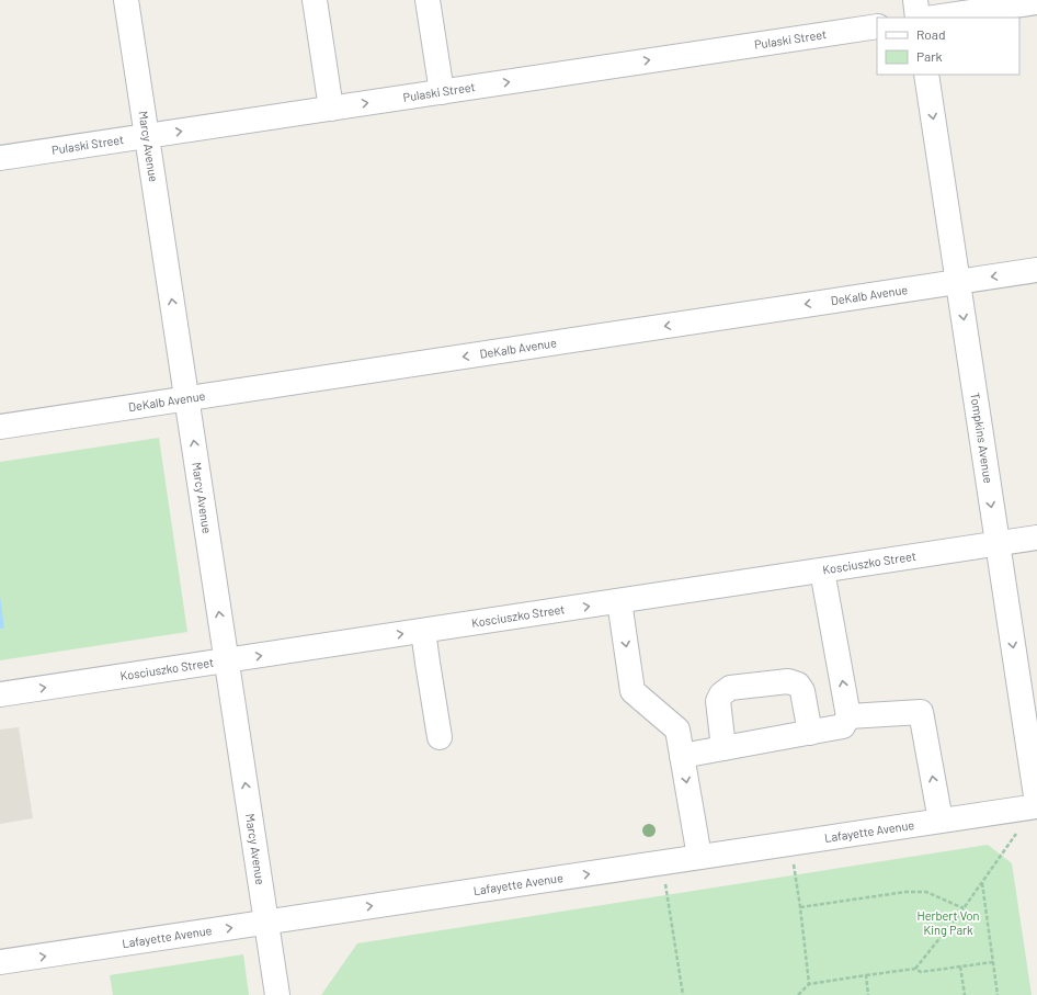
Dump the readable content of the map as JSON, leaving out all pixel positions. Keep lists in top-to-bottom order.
{
  "streets": {
    "street": [
      "Pulaski Street",
      "Marcy Avenue",
      "DeKalb Avenue",
      "Tompkins Avenue",
      "Kosciuszko Street",
      "Lafayette Avenue"
    ]
  },
  "crossings": [
    ["Pulaski Street", "Marcy Avenue"],
    ["Marcy Avenue", "DeKalb Avenue"],
    ["Marcy Avenue", "Kosciuszko Street"],
    ["Marcy Avenue", "Lafayette Avenue"],
    ["DeKalb Avenue", "Tompkins Avenue"],
    ["Tompkins Avenue", "Kosciuszko Street"],
    ["Tompkins Avenue", "Lafayette Avenue"]
  ],
  "one_way": [
    "Pulaski Street",
    "Marcy Avenue",
    "DeKalb Avenue",
    "Tompkins Avenue",
    "Kosciuszko Street",
    "Lafayette Avenue"
  ],
  "parks": ["Herbert Von King Park"],
  "legend": ["Road", "Park"]
}
